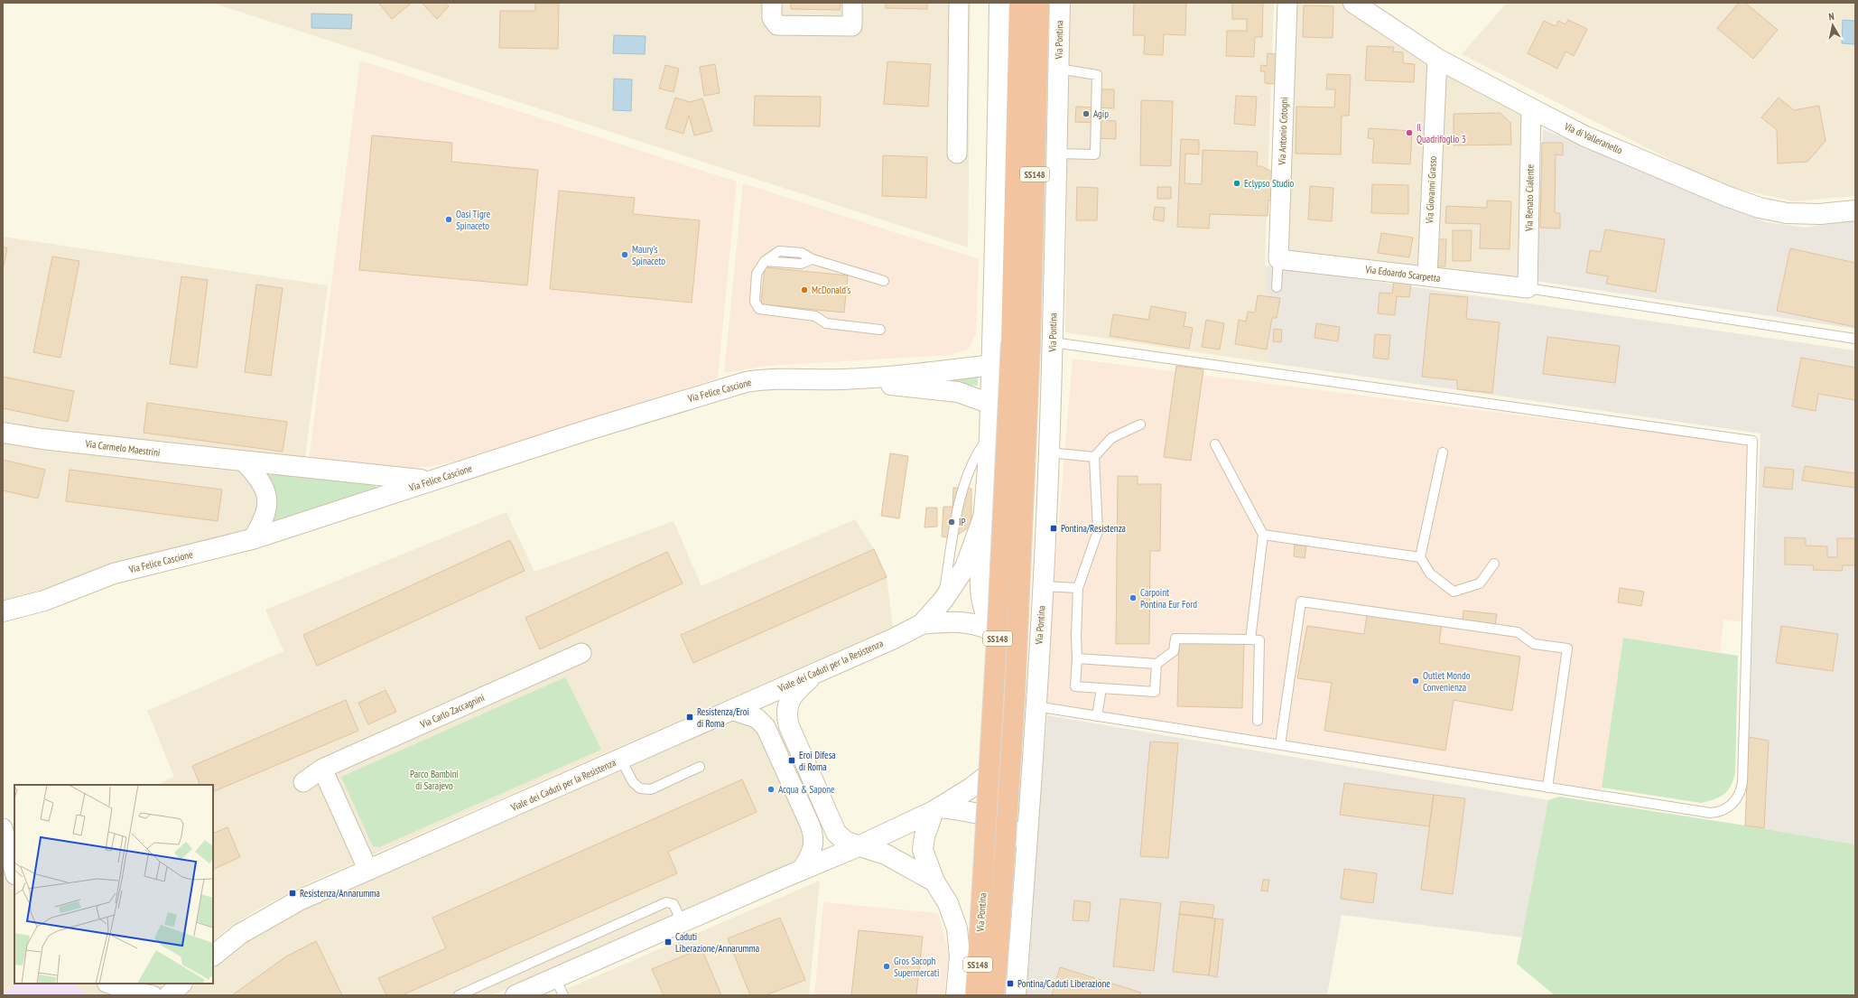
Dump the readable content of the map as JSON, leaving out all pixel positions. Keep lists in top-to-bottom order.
{
  "streets": {
    "highway": ["Via Pontina", "SS148"],
    "street": [
      "Via Antonio Cotogni",
      "Via di Valleranello",
      "Via Giovanni Grasso",
      "Via Renato Cialente",
      "Via Edoardo Scarpetta",
      "Via Felice Cascione",
      "Via Carmelo Maestrini",
      "Viale dei Caduti per la Resistenza",
      "Via Carlo Zaccagnini"
    ]
  },
  "crossings": [
    ["Via Pontina", "Viale dei Caduti per la Resistenza"],
    ["Via Antonio Cotogni", "Via Edoardo Scarpetta"],
    ["Via di Valleranello", "Via Giovanni Grasso"],
    ["Via di Valleranello", "Via Renato Cialente"],
    ["Via Giovanni Grasso", "Via Edoardo Scarpetta"],
    ["Via Renato Cialente", "Via Edoardo Scarpetta"],
    ["Via Felice Cascione", "Via Carmelo Maestrini"]
  ],
  "parks": ["Parco Bambini di Sarajevo"],
  "places": {
    "other": [
      "Agip",
      "Il Quadrifoglio 3",
      "Eclypso Studio",
      "Oasi Tigre Spinaceto",
      "Maury's Spinaceto",
      "McDonald's",
      "IP",
      "Carpoint Pontina Eur Ford",
      "Outlet Mondo Convenienza",
      "Acqua & Sapone",
      "Gros Sacoph Supermercati"
    ],
    "transit": [
      "Pontina/Resistenza",
      "Resistenza/Eroi di Roma",
      "Eroi Difesa di Roma",
      "Resistenza/Annarumma",
      "Caduti Liberazione/Annarumma",
      "Pontina/Caduti Liberazione"
    ]
  },
  "north": "top"
}
